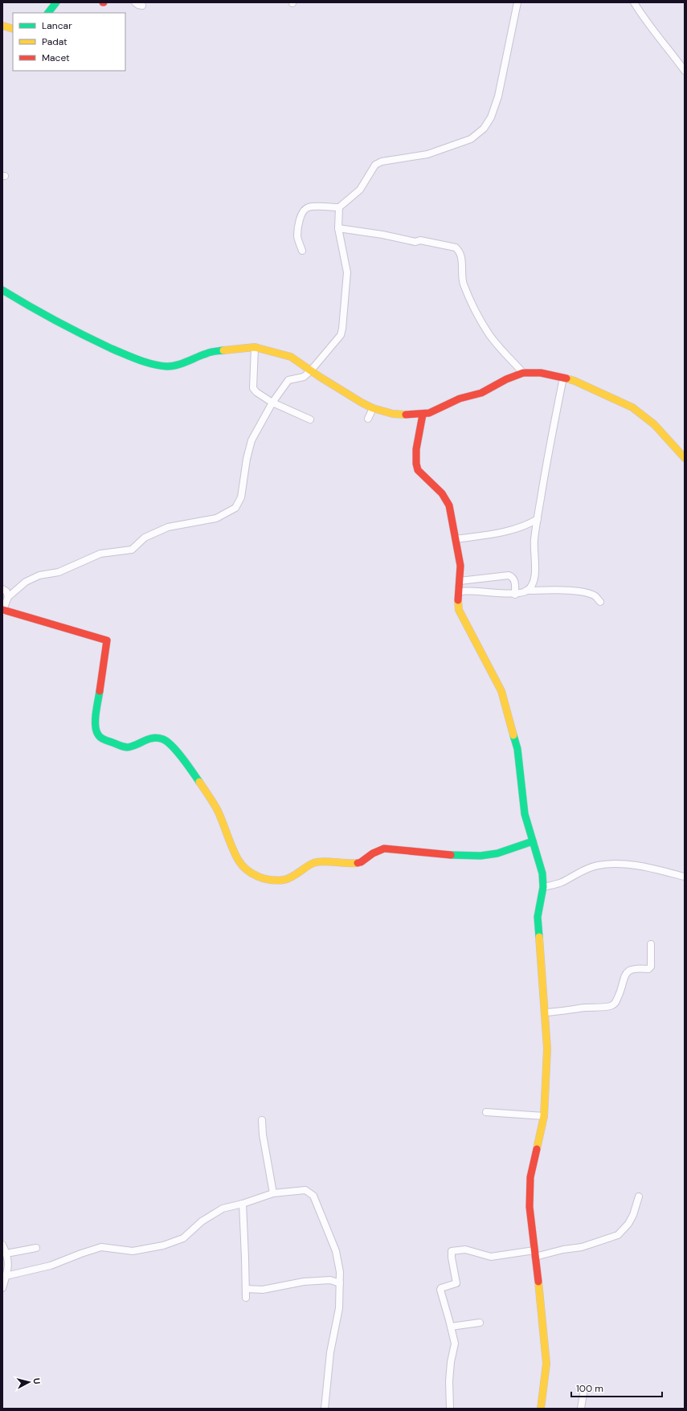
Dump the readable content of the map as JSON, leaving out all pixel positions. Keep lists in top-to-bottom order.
{
  "legend": ["Lancar", "Padat", "Macet"],
  "scale_bar": "100 m",
  "north": "right"
}
